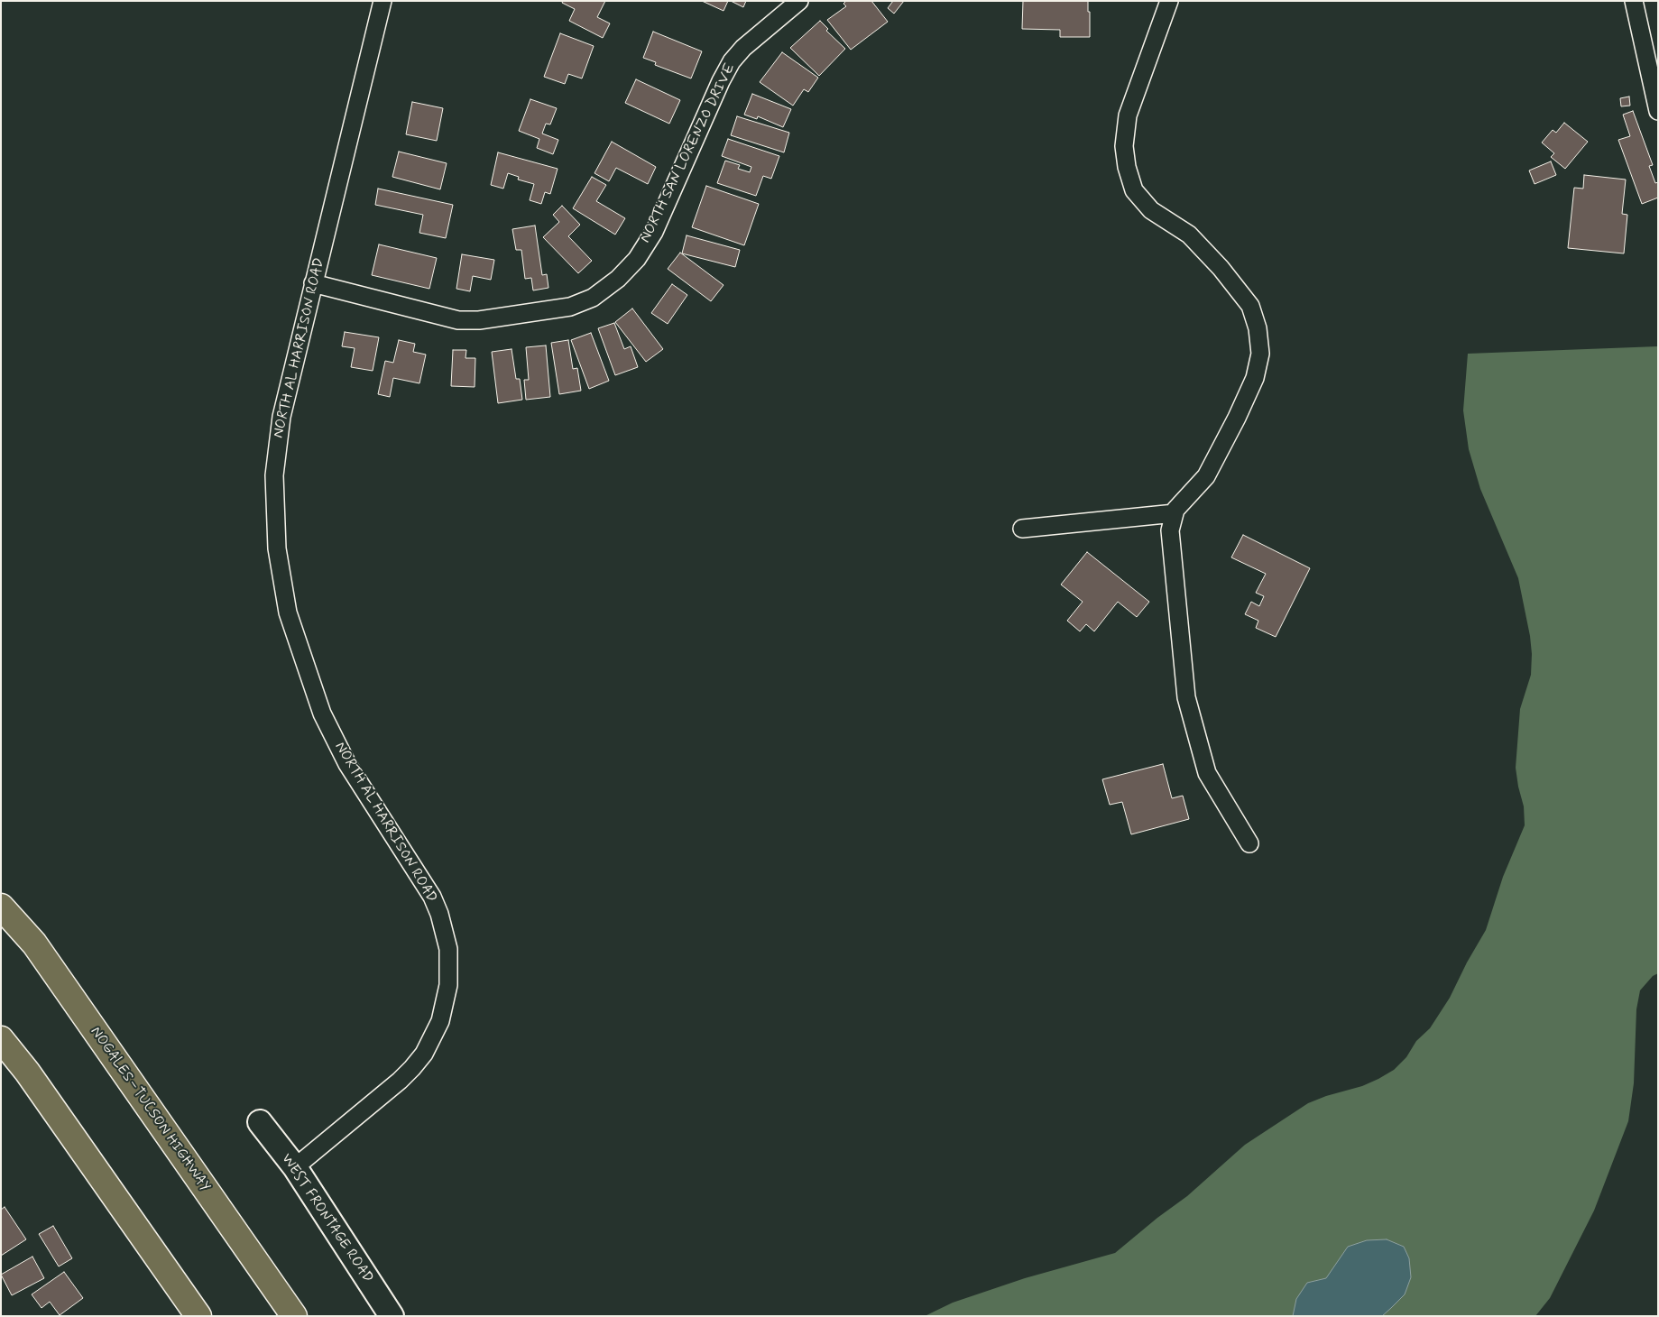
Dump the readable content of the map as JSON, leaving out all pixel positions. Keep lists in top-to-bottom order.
{
  "streets": {
    "highway": ["NOGALES–TUCSON HIGHWAY"],
    "street": ["NORTH SAN LORENZO DRIVE", "NORTH AL HARRISON ROAD", "WEST FRONTAGE ROAD"]
  },
  "crossings": [
    ["NORTH SAN LORENZO DRIVE", "NORTH AL HARRISON ROAD"],
    ["NORTH AL HARRISON ROAD", "WEST FRONTAGE ROAD"]
  ]
}
